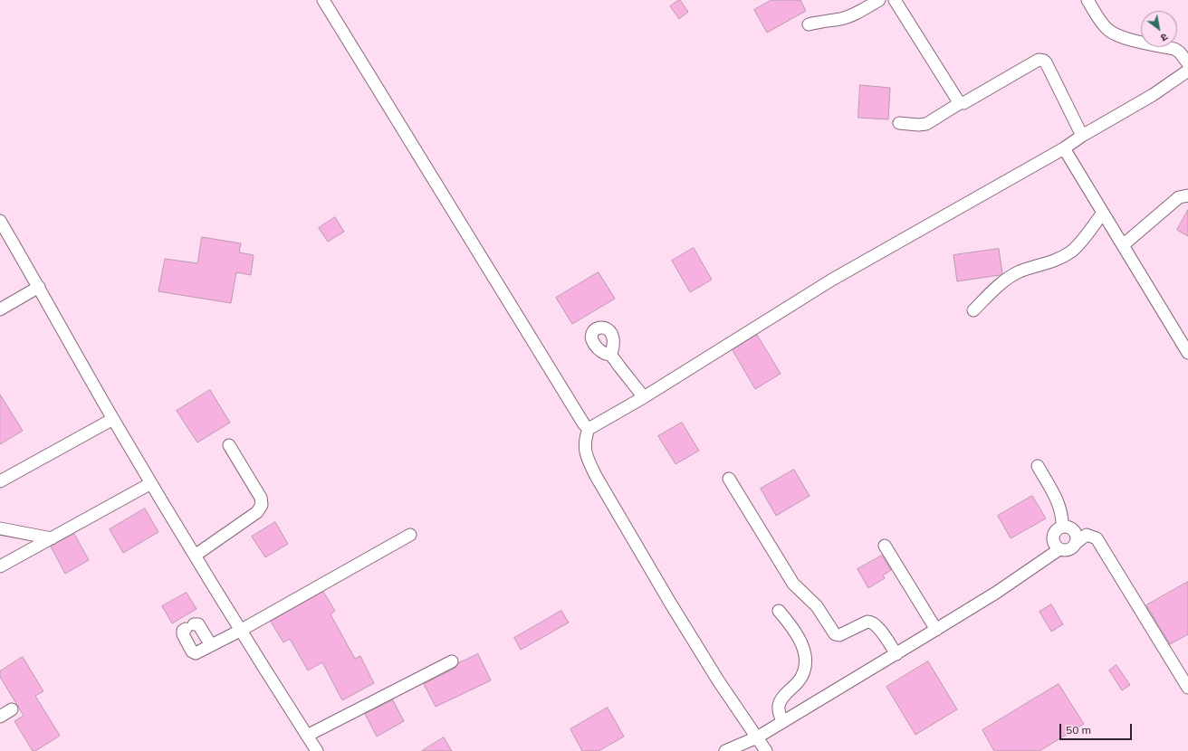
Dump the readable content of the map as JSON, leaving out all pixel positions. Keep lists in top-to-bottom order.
{
  "scale_bar": "50 m",
  "north": "bottom right"
}
